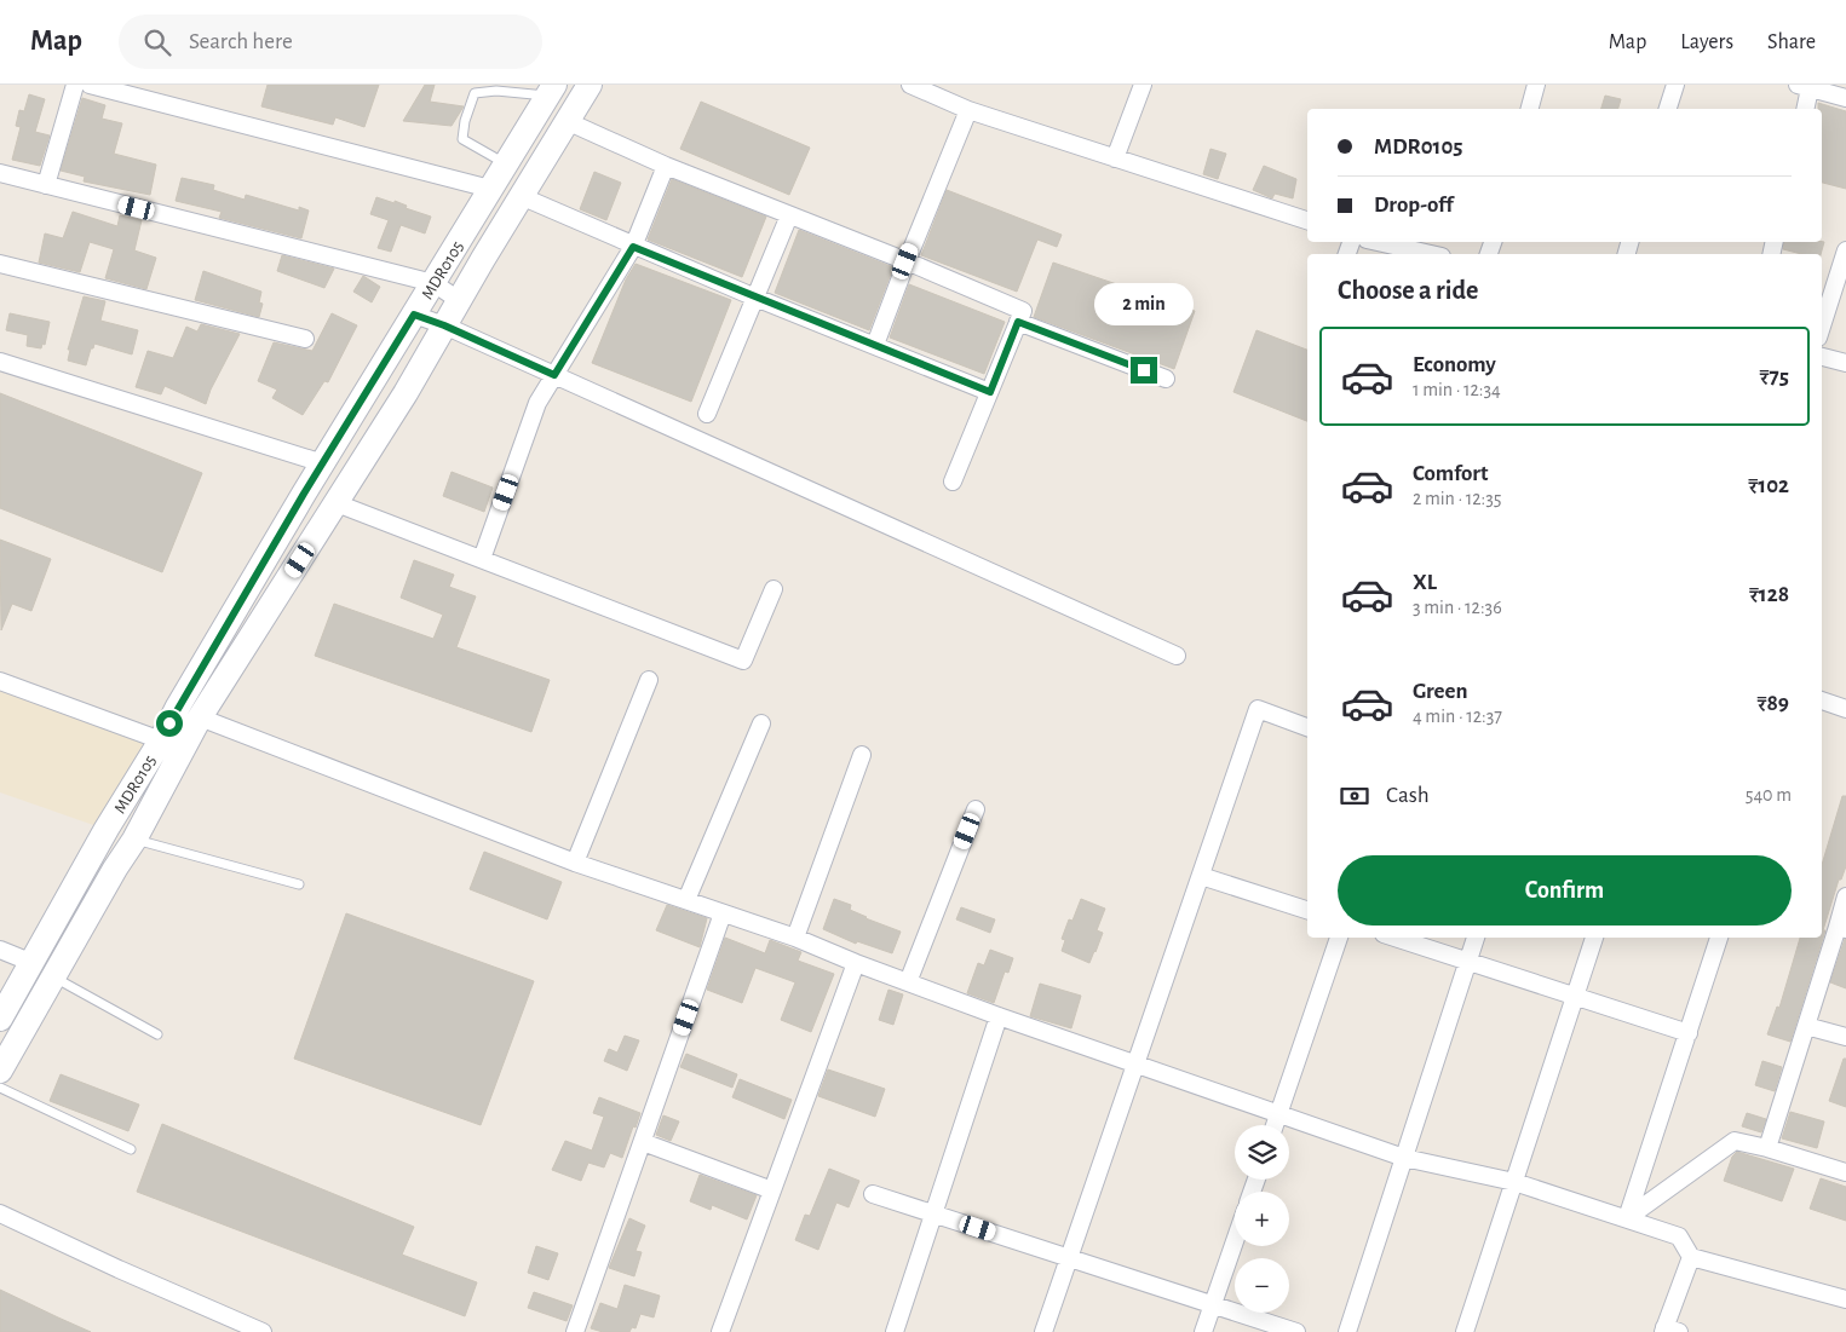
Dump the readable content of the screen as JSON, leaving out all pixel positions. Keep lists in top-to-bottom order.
{
  "streets": {
    "main road": ["MDR0105"]
  },
  "page": {
    "header": "Map",
    "search": "Search here",
    "nav": ["Map", "Layers", "Share"],
    "banner": ["MDR0105", "Drop-off"],
    "heading": "Choose a ride",
    "bubble": "2 min",
    "list": [
      {
        "name": "Economy",
        "note": "1 min · 12:34",
        "value": "₹75"
      },
      {
        "name": "Comfort",
        "note": "2 min · 12:35",
        "value": "₹102"
      },
      {
        "name": "XL",
        "note": "3 min · 12:36",
        "value": "₹128"
      },
      {
        "name": "Green",
        "note": "4 min · 12:37",
        "value": "₹89"
      }
    ],
    "pay": ["Cash", "540 m"],
    "buttons": "Confirm",
    "map_buttons": ["+", "−"]
  }
}
